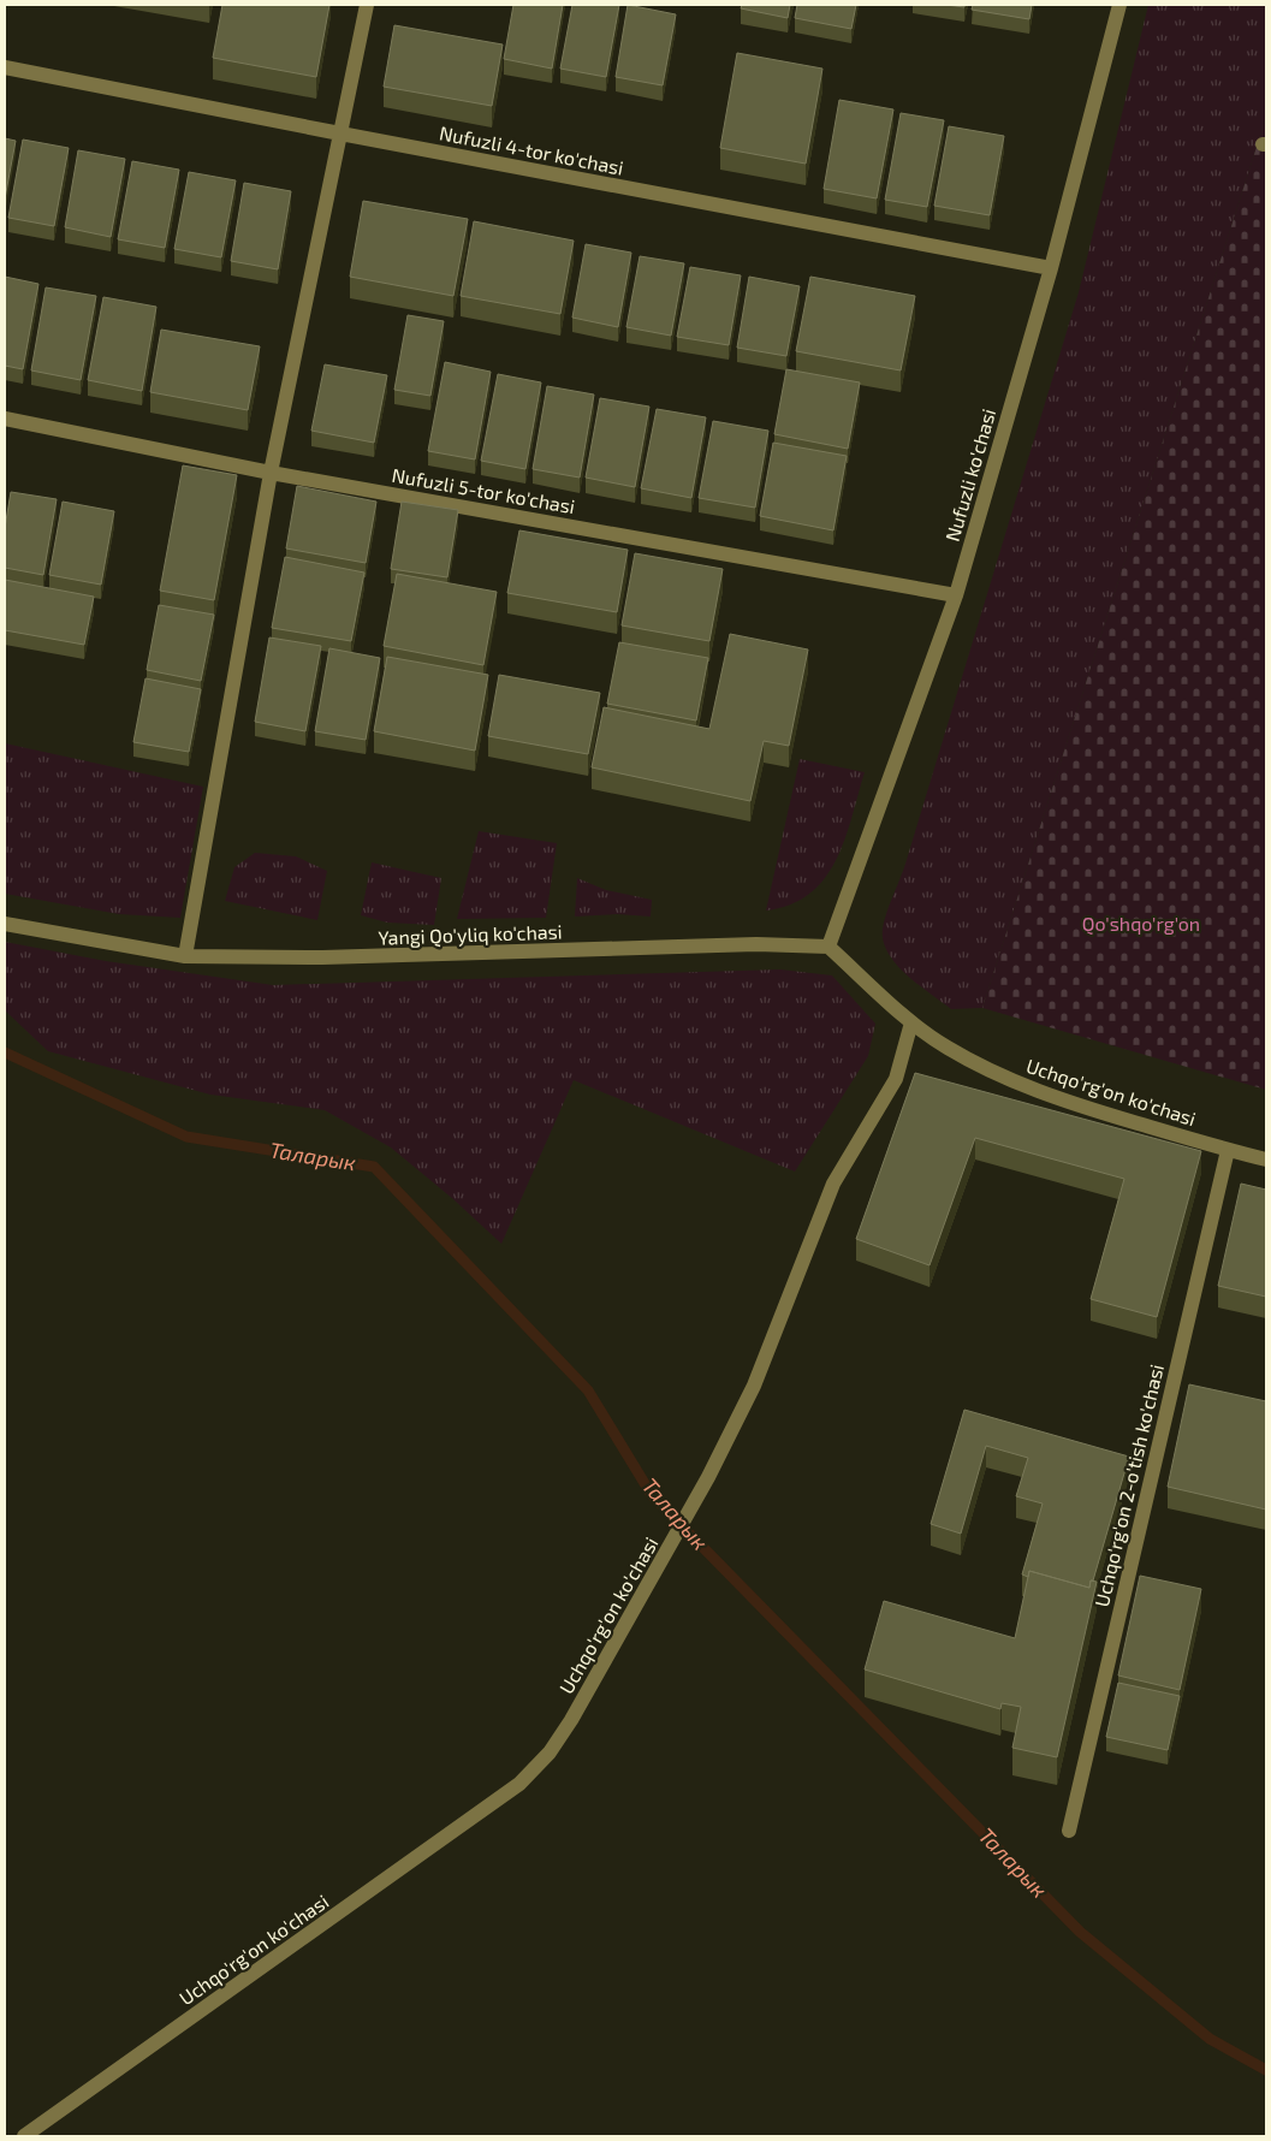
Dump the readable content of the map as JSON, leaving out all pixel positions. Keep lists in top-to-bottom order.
{
  "streets": {
    "street": [
      "Nufuzli 4-tor ko'chasi",
      "Nufuzli ko'chasi",
      "Nufuzli 5-tor ko'chasi",
      "Yangi Qo'yliq ko'chasi",
      "Uchqo'rg'on ko'chasi",
      "Uchqo'rg'on 2-o'tish ko'chasi"
    ]
  },
  "crossings": [
    ["Nufuzli 4-tor ko'chasi", "Nufuzli ko'chasi"],
    ["Nufuzli ko'chasi", "Nufuzli 5-tor ko'chasi"],
    ["Nufuzli ko'chasi", "Yangi Qo'yliq ko'chasi"],
    ["Uchqo'rg'on ko'chasi", "Uchqo'rg'on 2-o'tish ko'chasi"]
  ],
  "water": ["Таларык"],
  "parks": ["Qo'shqo'rg'on"]
}
